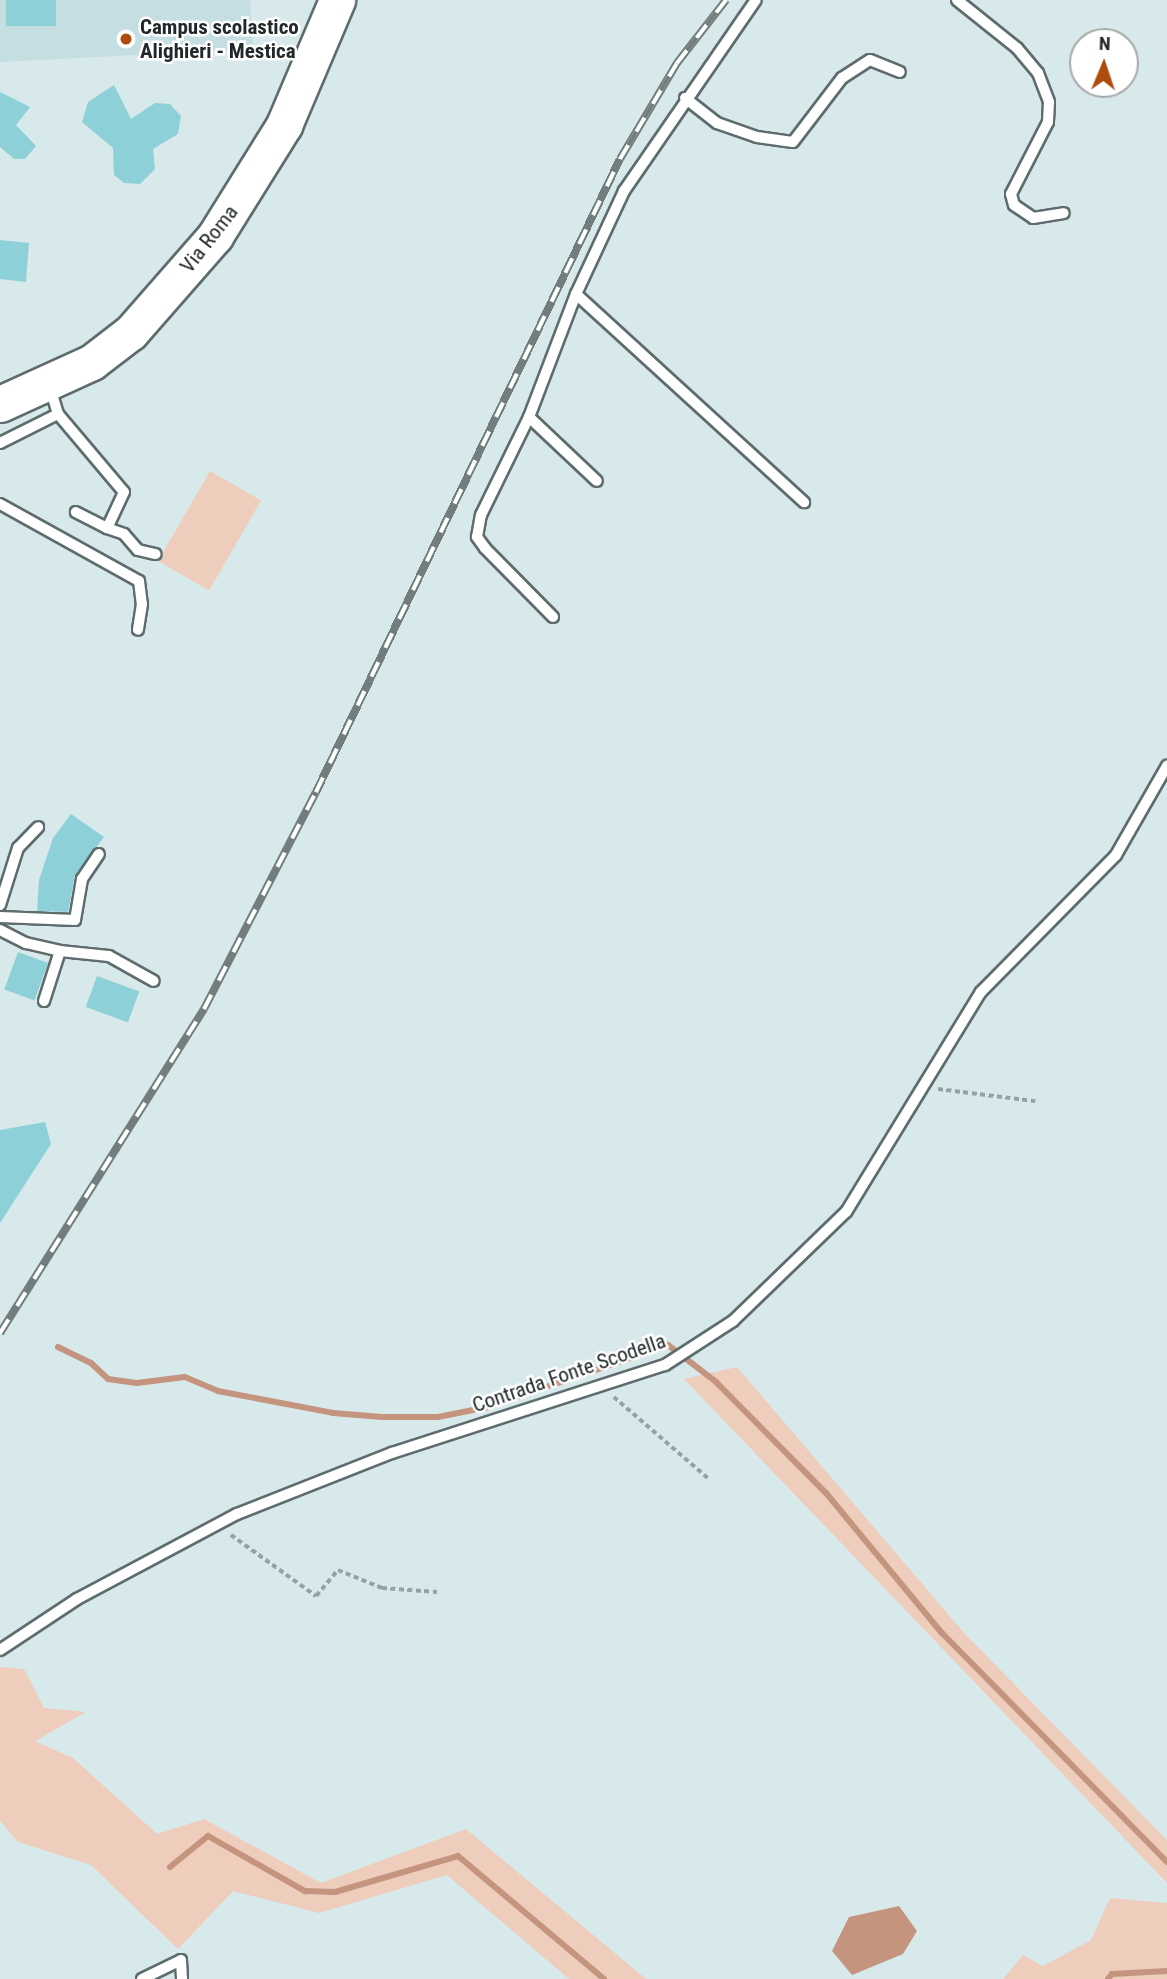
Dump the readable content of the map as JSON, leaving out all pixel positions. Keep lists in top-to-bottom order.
{
  "streets": {
    "main road": ["Via Roma"],
    "lane": ["Contrada Fonte Scodella"]
  },
  "places": ["Campus scolastico Alighieri - Mestica"],
  "north": "top"
}
